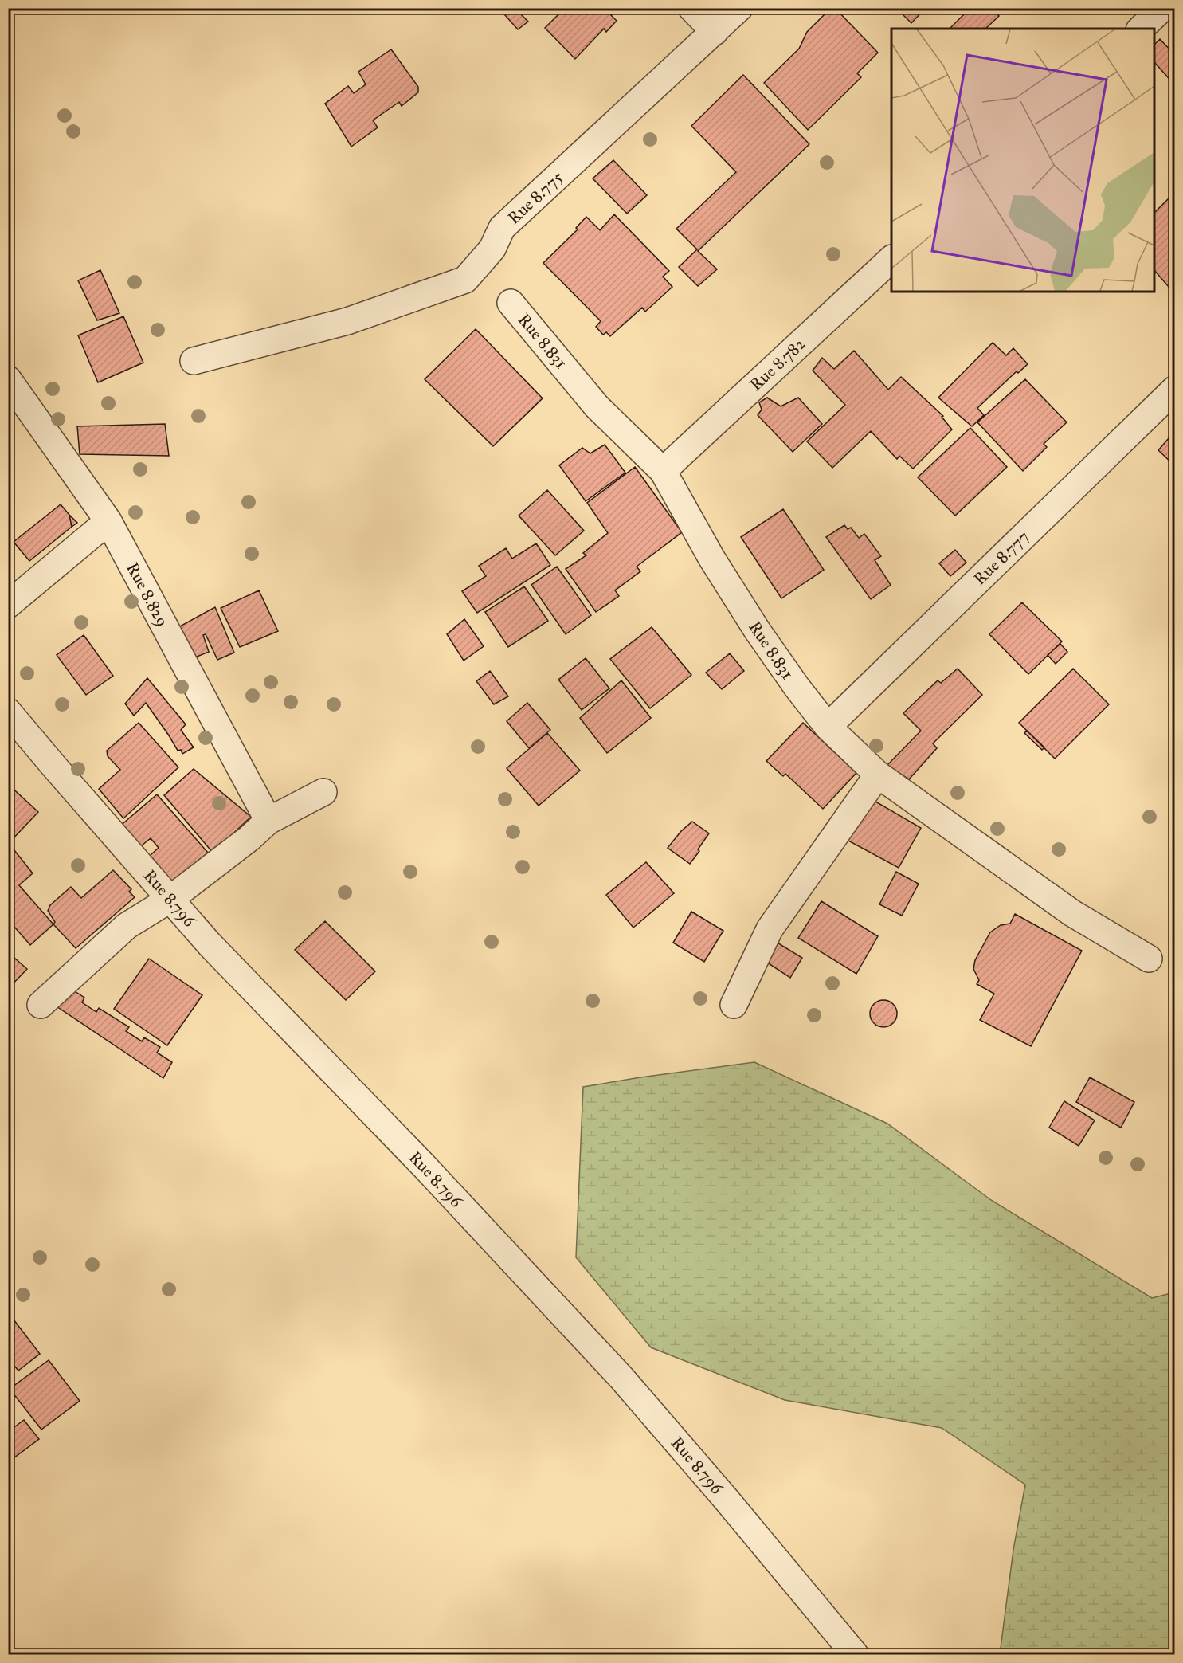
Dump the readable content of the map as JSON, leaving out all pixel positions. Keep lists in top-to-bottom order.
{
  "streets": {
    "street": [
      "Rue 8.775",
      "Rue 8.831",
      "Rue 8.782",
      "Rue 8.777",
      "Rue 8.829",
      "Rue 8.796"
    ]
  },
  "crossings": [
    ["Rue 8.831", "Rue 8.782"],
    ["Rue 8.831", "Rue 8.777"]
  ]
}
